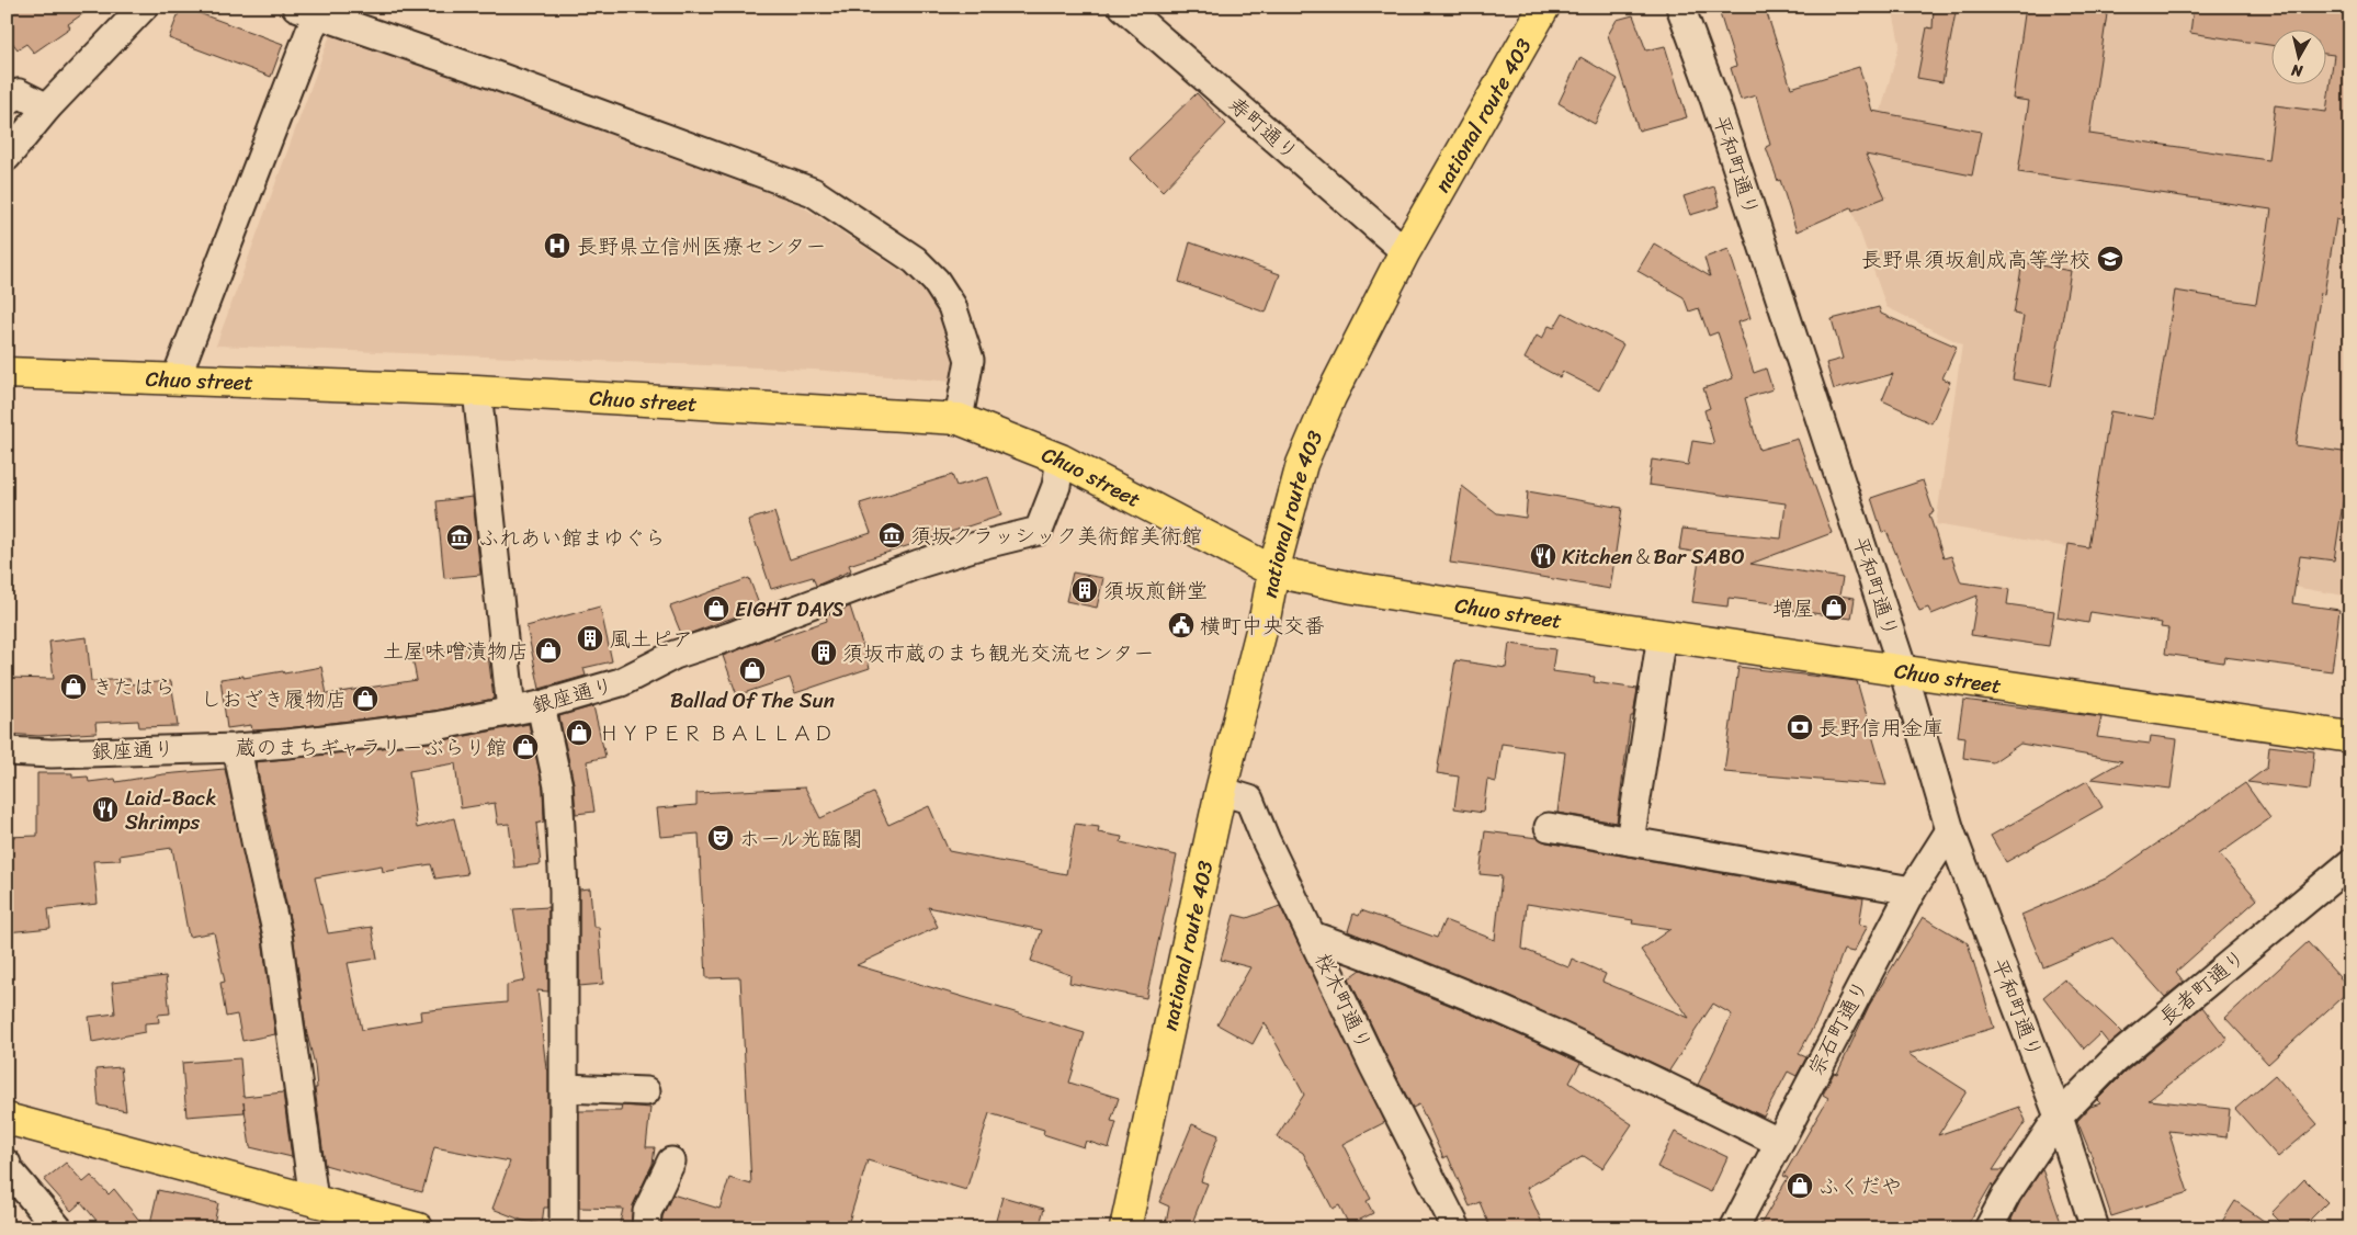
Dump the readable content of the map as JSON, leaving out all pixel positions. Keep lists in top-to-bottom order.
{
  "streets": {
    "main road": ["national route 403", "Chuo street"],
    "street": [
      "寿町通り",
      "平和町通り",
      "銀座通り",
      "長者町通り",
      "桜木町通り",
      "宗石町通り"
    ]
  },
  "crossings": [
    ["national route 403", "寿町通り"],
    ["national route 403", "Chuo street"],
    ["national route 403", "桜木町通り"],
    ["平和町通り", "Chuo street"],
    ["平和町通り", "長者町通り"],
    ["平和町通り", "宗石町通り"],
    ["Chuo street", "銀座通り"]
  ],
  "places": {
    "hospital": ["長野県立信州医療センター"],
    "school or university": ["長野県須坂創成高等学校"],
    "museum": ["須坂クラッシック美術館美術館", "ふれあい館まゆぐら"],
    "restaurant": ["Kitchen＆Bar SABO", "Laid-Back Shrimps"],
    "building": ["須坂煎餅堂", "風土ピア", "須坂市蔵のまち観光交流センター"],
    "shop": [
      "増屋",
      "EIGHT DAYS",
      "土屋味噌漬物店",
      "Ballad Of The Sun",
      "きたはら",
      "しおざき履物店",
      "ＨＹＰＥＲ ＢＡＬＬＡＤ",
      "蔵のまちギャラリーぶらり館",
      "ふくだや"
    ],
    "public building": ["横町中央交番"],
    "bank": ["長野信用金庫"],
    "theatre": ["ホール光臨閣"]
  },
  "north": "bottom"
}
